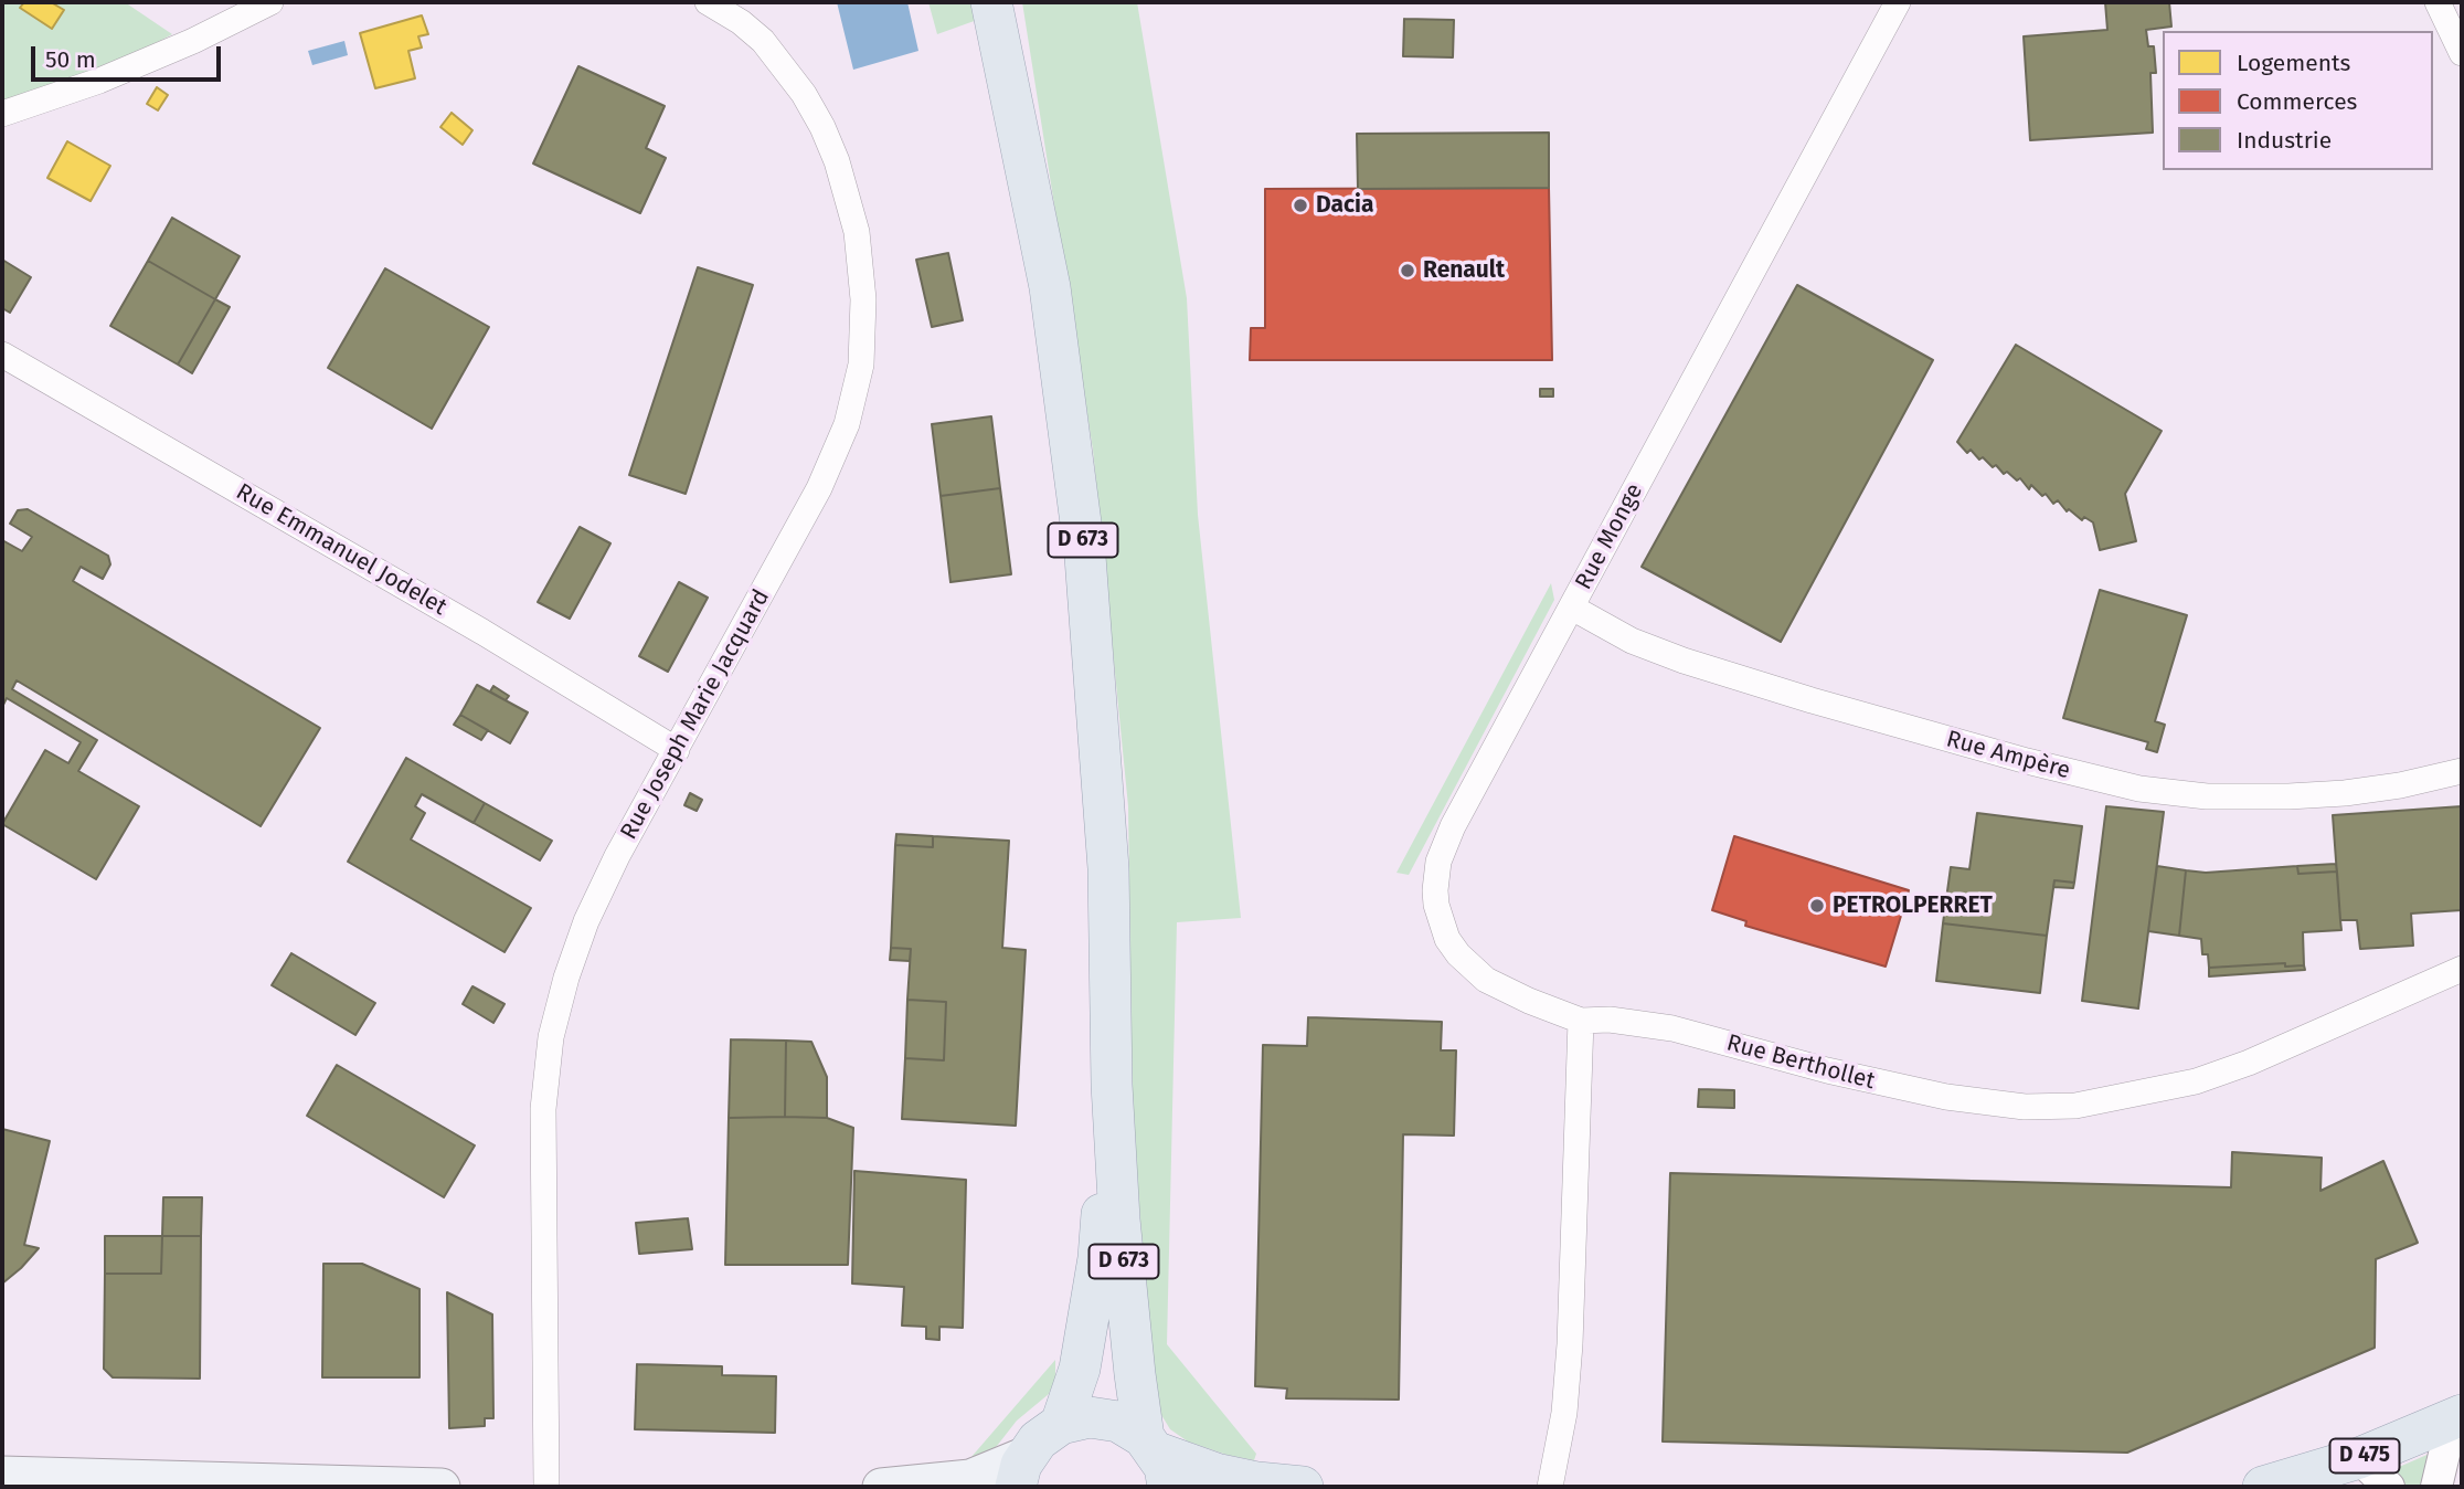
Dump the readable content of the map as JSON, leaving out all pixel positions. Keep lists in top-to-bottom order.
{
  "streets": {
    "main road": ["D 673", "D 475"],
    "street": [
      "Rue Monge",
      "Rue Emmanuel Jodelet",
      "Rue Joseph Marie Jacquard",
      "Rue Ampère",
      "Rue Berthollet"
    ]
  },
  "crossings": [
    ["Rue Monge", "Rue Ampère"],
    ["Rue Monge", "Rue Berthollet"],
    ["Rue Emmanuel Jodelet", "Rue Joseph Marie Jacquard"]
  ],
  "places": ["Dacia", "Renault", "PETROLPERRET"],
  "legend": ["Logements", "Commerces", "Industrie"],
  "scale_bar": "50 m"
}
